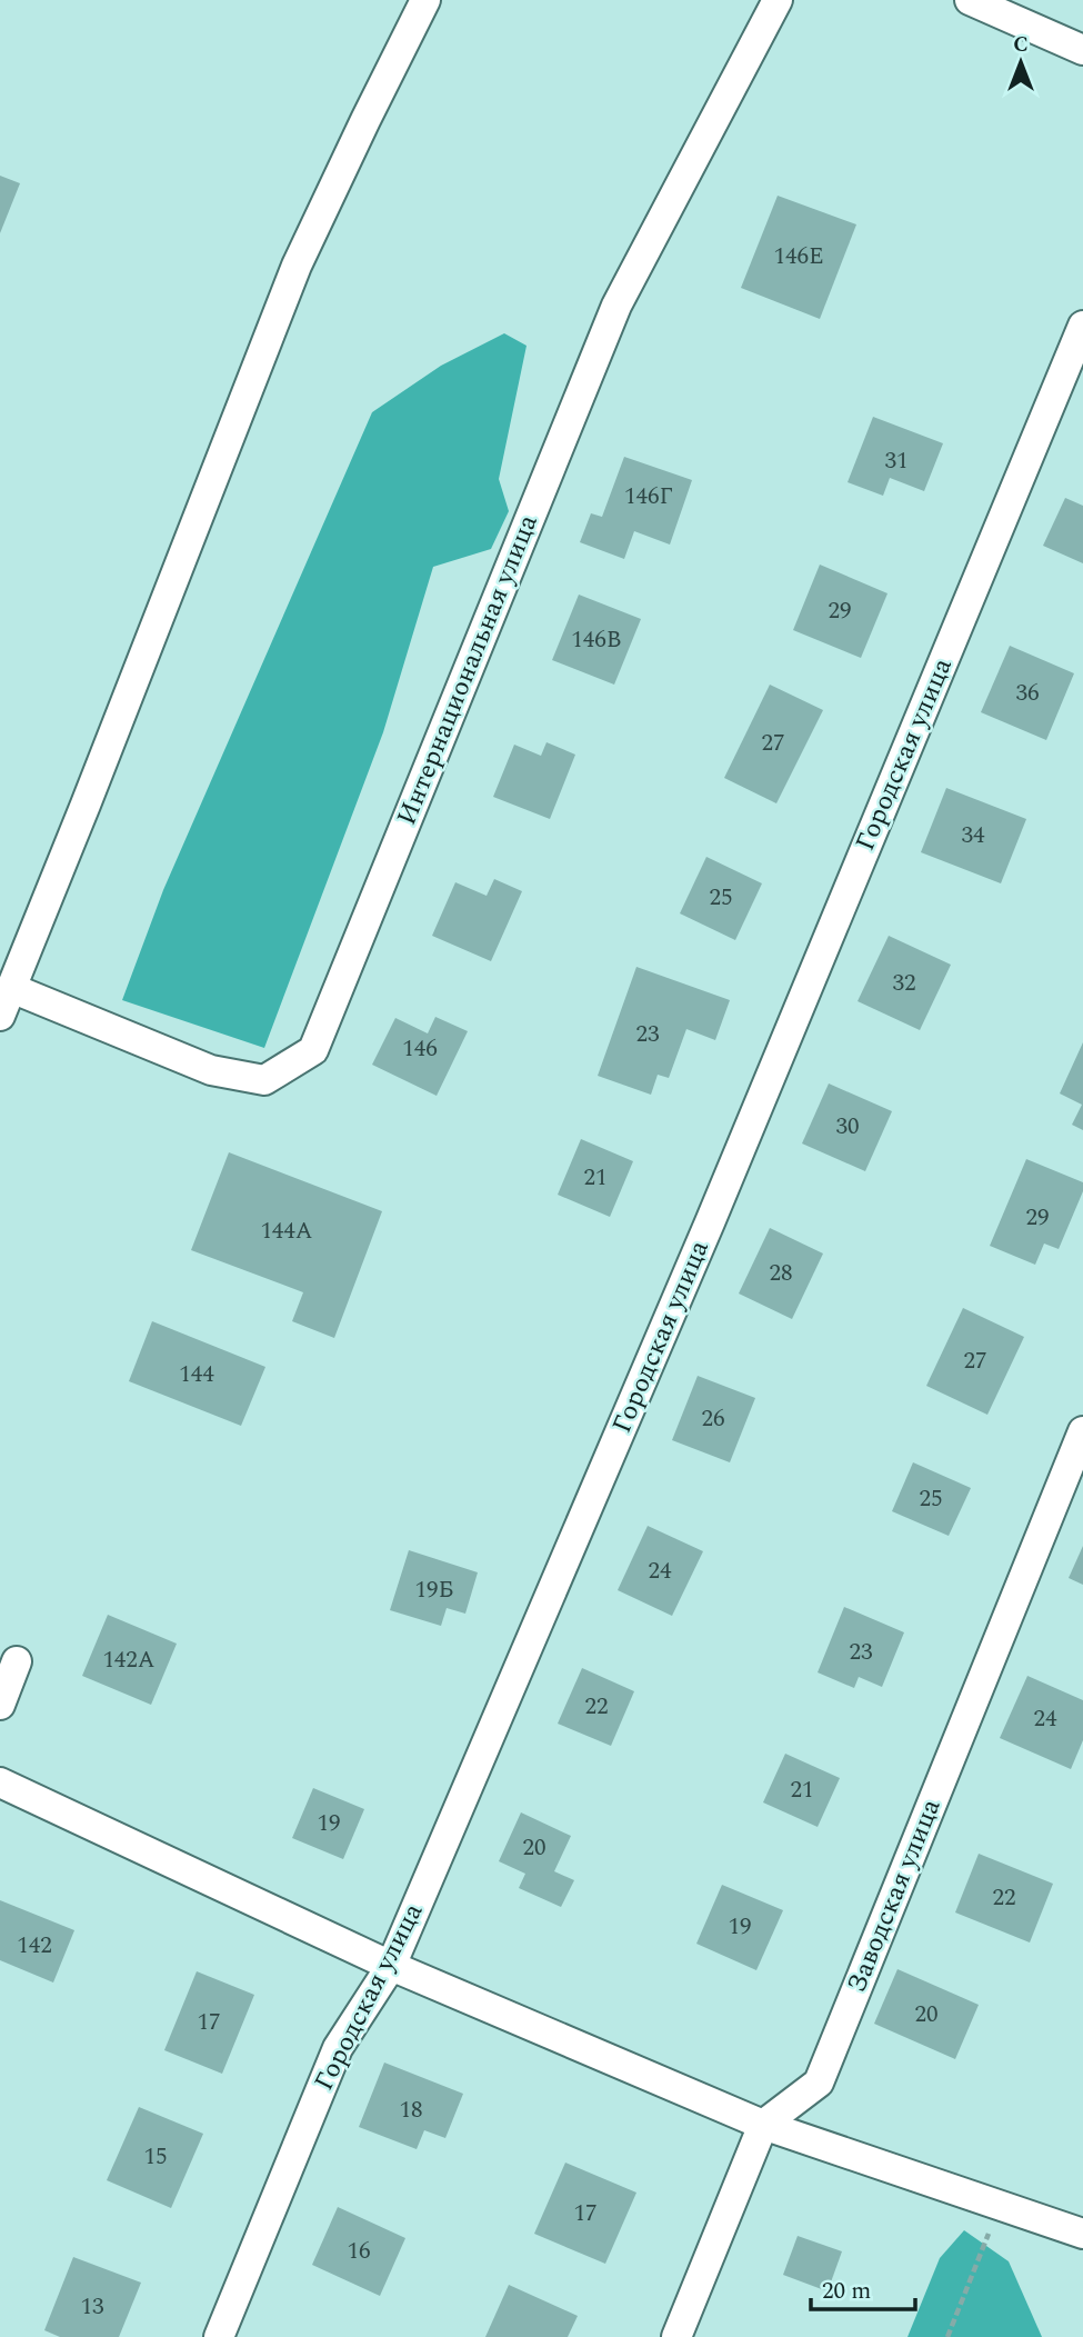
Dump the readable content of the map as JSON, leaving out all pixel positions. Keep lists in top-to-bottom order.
{
  "streets": {
    "street": ["Интернациональная улица", "Городская улица", "Заводская улица"]
  },
  "house_numbers": [
    "146Е",
    "31",
    "146Г",
    "29",
    "146В",
    "36",
    "27",
    "34",
    "25",
    "32",
    "23",
    "146",
    "30",
    "21",
    "29",
    "144А",
    "28",
    "27",
    "144",
    "26",
    "25",
    "24",
    "19Б",
    "23",
    "142А",
    "22",
    "24",
    "21",
    "19",
    "20",
    "22",
    "19",
    "142",
    "20",
    "17",
    "18",
    "15",
    "17",
    "16",
    "13"
  ],
  "scale_bar": "20 m",
  "north": "top"
}
